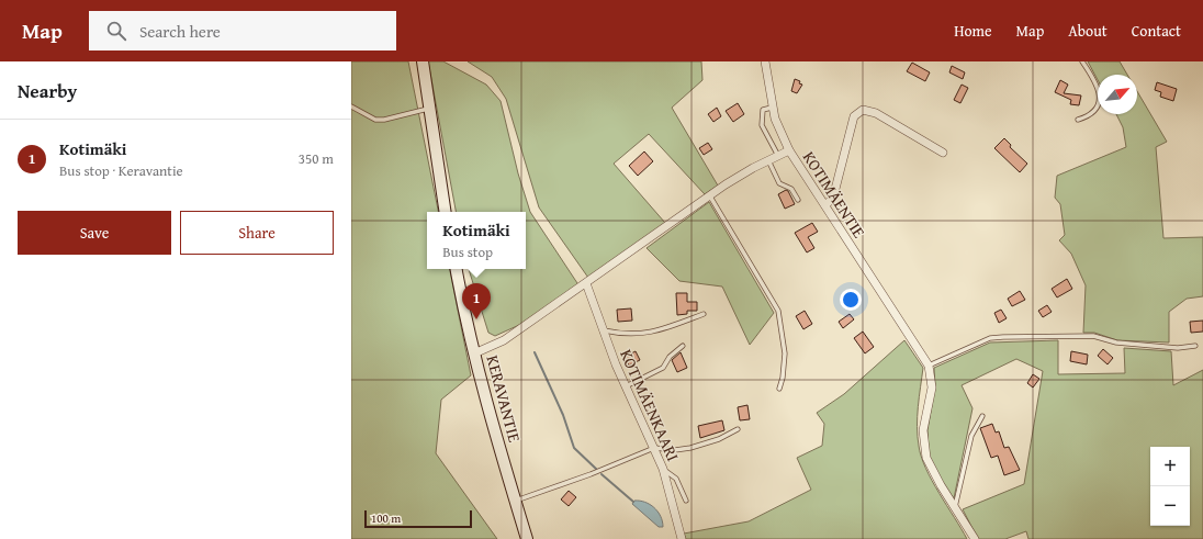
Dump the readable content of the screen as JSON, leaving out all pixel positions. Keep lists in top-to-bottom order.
{
  "streets": {
    "main road": ["KERAVANTIE"],
    "street": ["KOTIMÄENTIE", "KOTIMÄENKAARI"]
  },
  "crossings": [
    ["KOTIMÄENTIE", "KERAVANTIE"],
    ["KOTIMÄENTIE", "KOTIMÄENKAARI"]
  ],
  "scale_bar": "100 m",
  "north": "top right",
  "page": {
    "header": "Map",
    "search": "Search here",
    "nav": [
      "Home",
      "Map",
      "About",
      "Contact"
    ],
    "heading": "Nearby",
    "list": [
      {
        "mark": "1",
        "name": "Kotimäki",
        "note": "Bus stop · Keravantie",
        "value": "350 m"
      }
    ],
    "buttons": ["Save", "Share"],
    "popup": ["Kotimäki", "Bus stop"],
    "pins": "1",
    "map_buttons": ["+", "−"],
    "scale": "100 m"
  }
}
